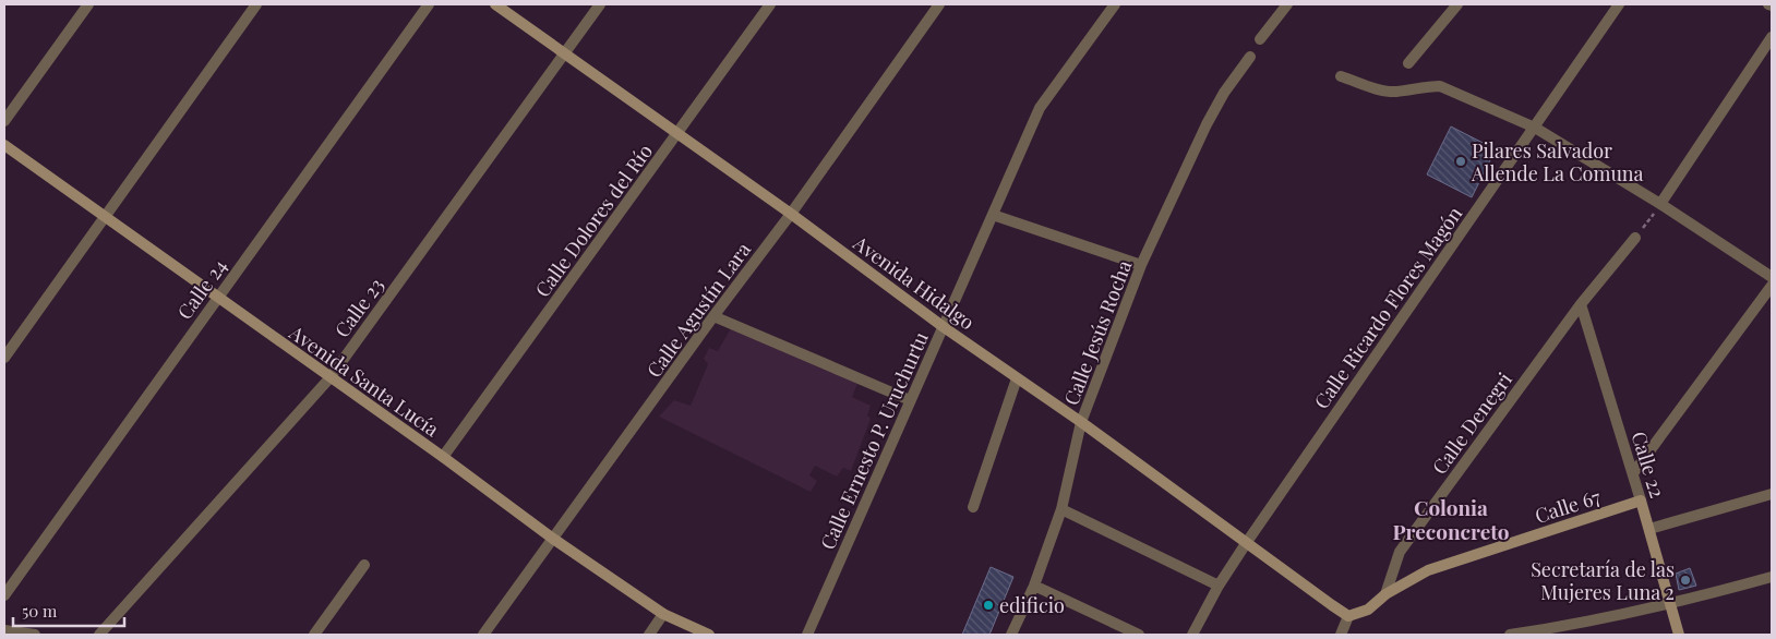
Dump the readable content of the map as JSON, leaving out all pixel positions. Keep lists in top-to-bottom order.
{
  "streets": {
    "street": [
      "Calle Dolores del Río",
      "Avenida Hidalgo",
      "Calle 24",
      "Calle 23",
      "Calle Ricardo Flores Magón",
      "Calle Agustín Lara",
      "Calle Jesús Rocha",
      "Avenida Santa Lucía",
      "Calle Denegri",
      "Calle Ernesto P. Uruchurtu",
      "Calle 22",
      "Calle 67"
    ]
  },
  "crossings": [
    ["Calle Dolores del Río", "Avenida Hidalgo"],
    ["Calle Dolores del Río", "Avenida Santa Lucía"],
    ["Avenida Hidalgo", "Calle 23"],
    ["Avenida Hidalgo", "Calle Ricardo Flores Magón"],
    ["Avenida Hidalgo", "Calle Agustín Lara"],
    ["Avenida Hidalgo", "Calle Jesús Rocha"],
    ["Avenida Hidalgo", "Calle Ernesto P. Uruchurtu"],
    ["Calle 24", "Avenida Santa Lucía"],
    ["Calle 23", "Avenida Santa Lucía"],
    ["Calle Agustín Lara", "Avenida Santa Lucía"],
    ["Calle Denegri", "Calle 22"],
    ["Calle Denegri", "Calle 67"],
    ["Calle 22", "Calle 67"]
  ],
  "districts": ["Colonia Preconcreto"],
  "places": ["Pilares Salvador Allende La Comuna", "Secretaría de las Mujeres Luna 2", "edificio"],
  "scale_bar": "50 m"
}
